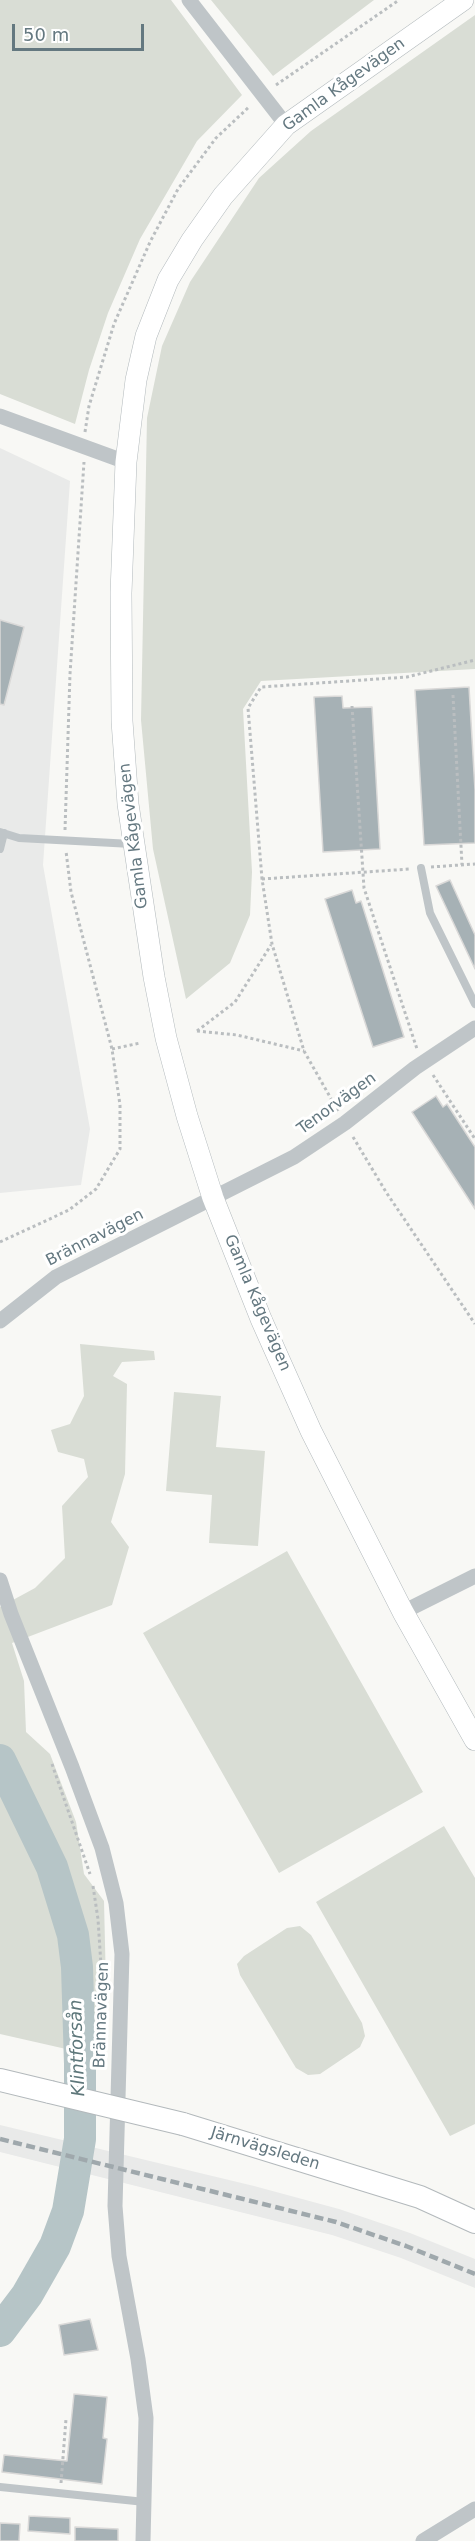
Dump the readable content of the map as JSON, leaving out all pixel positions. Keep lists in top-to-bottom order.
{
  "streets": {
    "main road": ["Järnvägsleden"],
    "street": ["Gamla Kågevägen", "Tenorvägen", "Brännavägen"]
  },
  "crossings": [
    ["Gamla Kågevägen", "Tenorvägen"],
    ["Gamla Kågevägen", "Brännavägen"],
    ["Tenorvägen", "Brännavägen"]
  ],
  "water": ["Klintforsån"],
  "scale_bar": "50 m"
}
